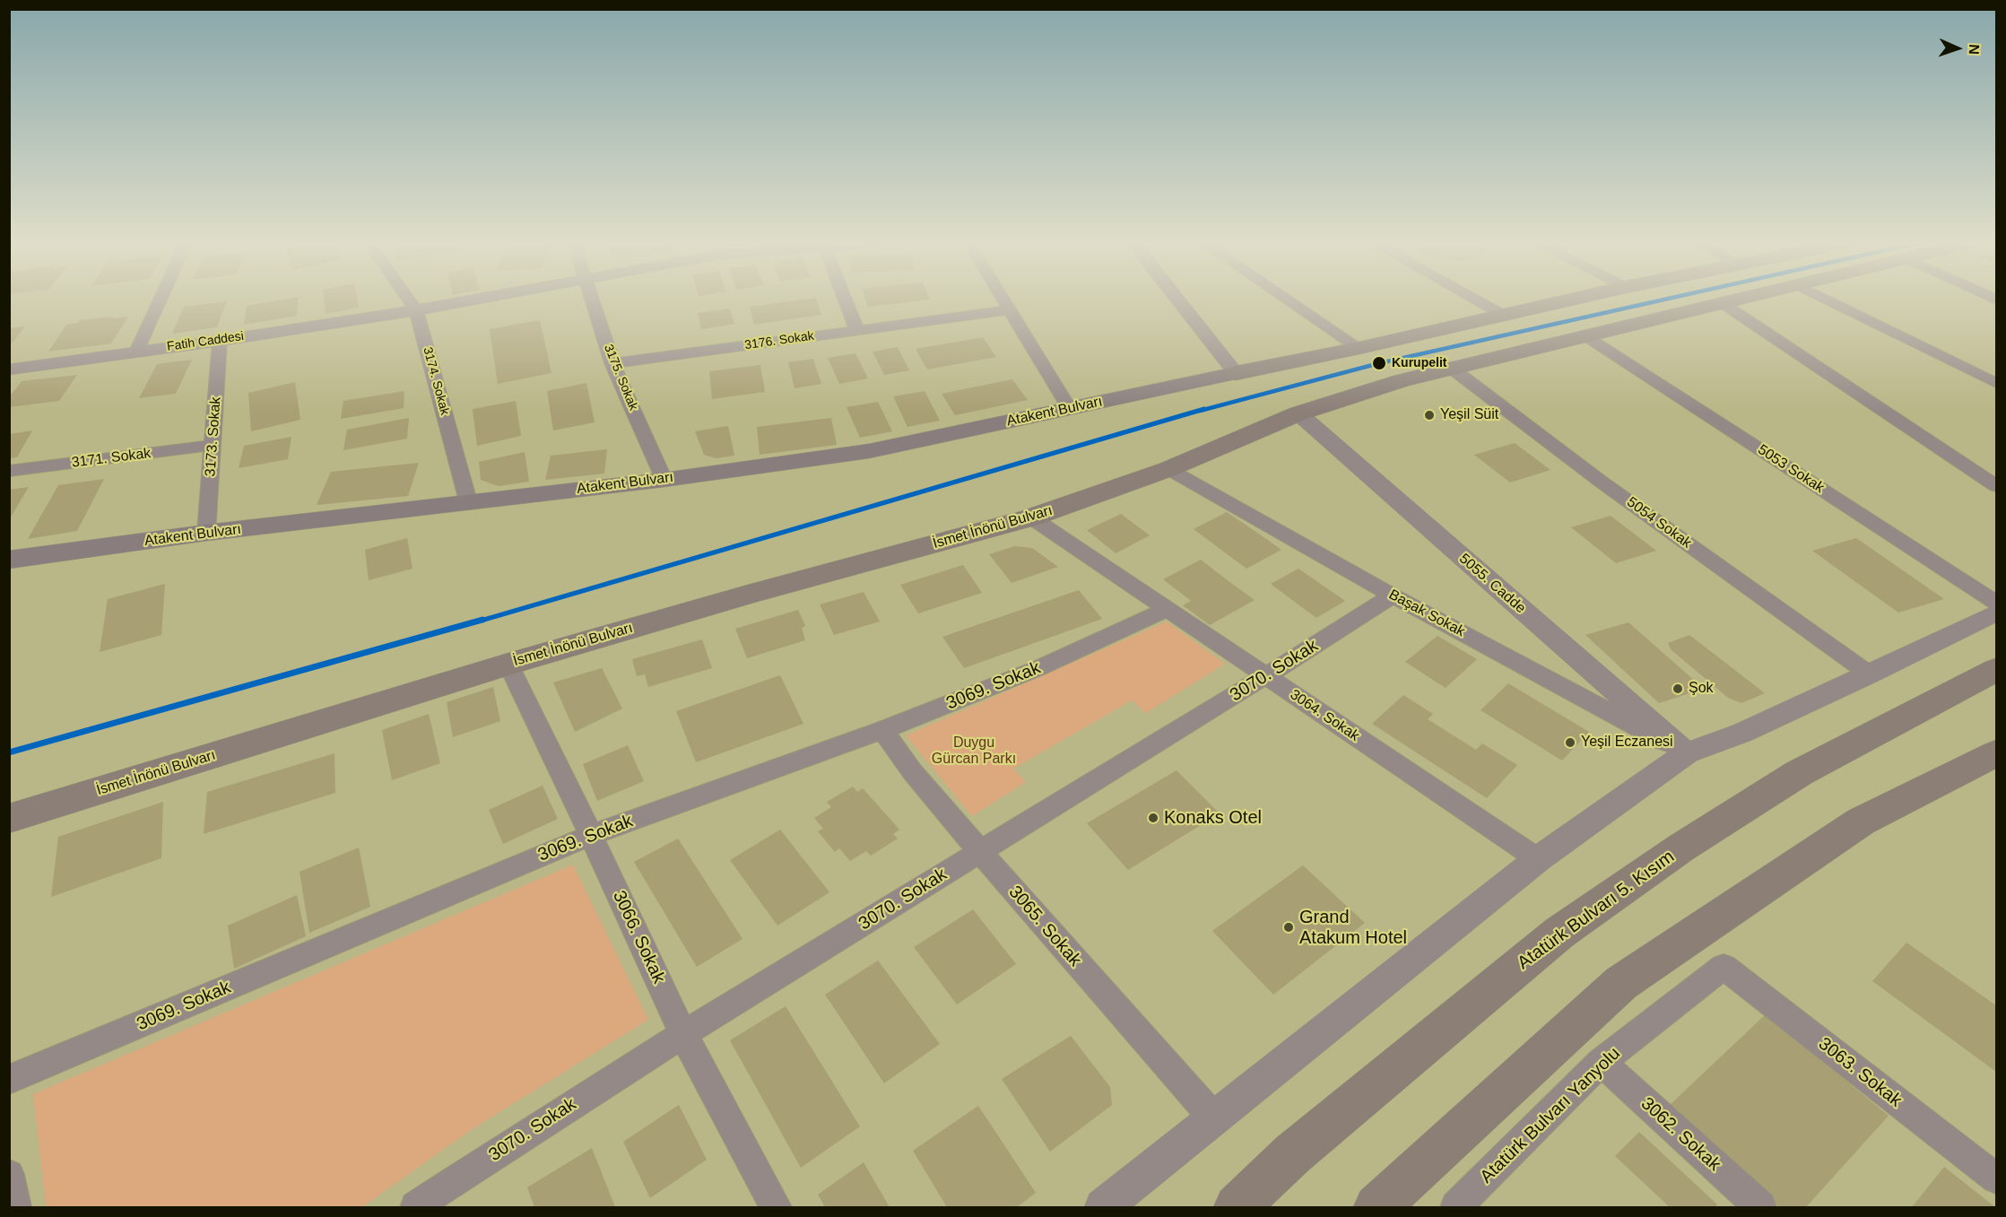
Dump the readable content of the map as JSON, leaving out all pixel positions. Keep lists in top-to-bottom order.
{
  "streets": {
    "highway": ["Atatürk Bulvarı 5. Kısım"],
    "main road": ["Atakent Bulvarı", "İsmet İnönü Bulvarı"],
    "street": [
      "3176. Sokak",
      "Fatih Caddesi",
      "3175. Sokak",
      "3174. Sokak",
      "3173. Sokak",
      "3171. Sokak",
      "5053 Sokak",
      "5054 Sokak",
      "5055. Cadde",
      "Başak Sokak",
      "3070. Sokak",
      "3069. Sokak",
      "3064. Sokak",
      "3065. Sokak",
      "3066. Sokak",
      "3063. Sokak",
      "Atatürk Bulvarı Yanyolu",
      "3062. Sokak"
    ]
  },
  "crossings": [
    ["3176. Sokak", "3175. Sokak"],
    ["Fatih Caddesi", "3174. Sokak"],
    ["Fatih Caddesi", "3173. Sokak"],
    ["3175. Sokak", "Atakent Bulvarı"],
    ["3174. Sokak", "Atakent Bulvarı"],
    ["Atakent Bulvarı", "3173. Sokak"],
    ["3173. Sokak", "3171. Sokak"],
    ["5053 Sokak", "İsmet İnönü Bulvarı"],
    ["5054 Sokak", "İsmet İnönü Bulvarı"],
    ["İsmet İnönü Bulvarı", "5055. Cadde"],
    ["İsmet İnönü Bulvarı", "Başak Sokak"],
    ["İsmet İnönü Bulvarı", "3064. Sokak"],
    ["İsmet İnönü Bulvarı", "3066. Sokak"],
    ["5055. Cadde", "Başak Sokak"],
    ["Başak Sokak", "3070. Sokak"],
    ["3070. Sokak", "3064. Sokak"],
    ["3070. Sokak", "3065. Sokak"],
    ["3070. Sokak", "3066. Sokak"],
    ["3069. Sokak", "3064. Sokak"],
    ["3069. Sokak", "3065. Sokak"],
    ["3069. Sokak", "3066. Sokak"],
    ["3063. Sokak", "Atatürk Bulvarı Yanyolu"],
    ["Atatürk Bulvarı Yanyolu", "3062. Sokak"]
  ],
  "parks": ["Duygu Gürcan Parkı"],
  "places": [
    "Kurupelit",
    "Yeşil Süit",
    "Şok",
    "Yeşil Eczanesi",
    "Konaks Otel",
    "Grand Atakum Hotel"
  ],
  "north": "right"
}
